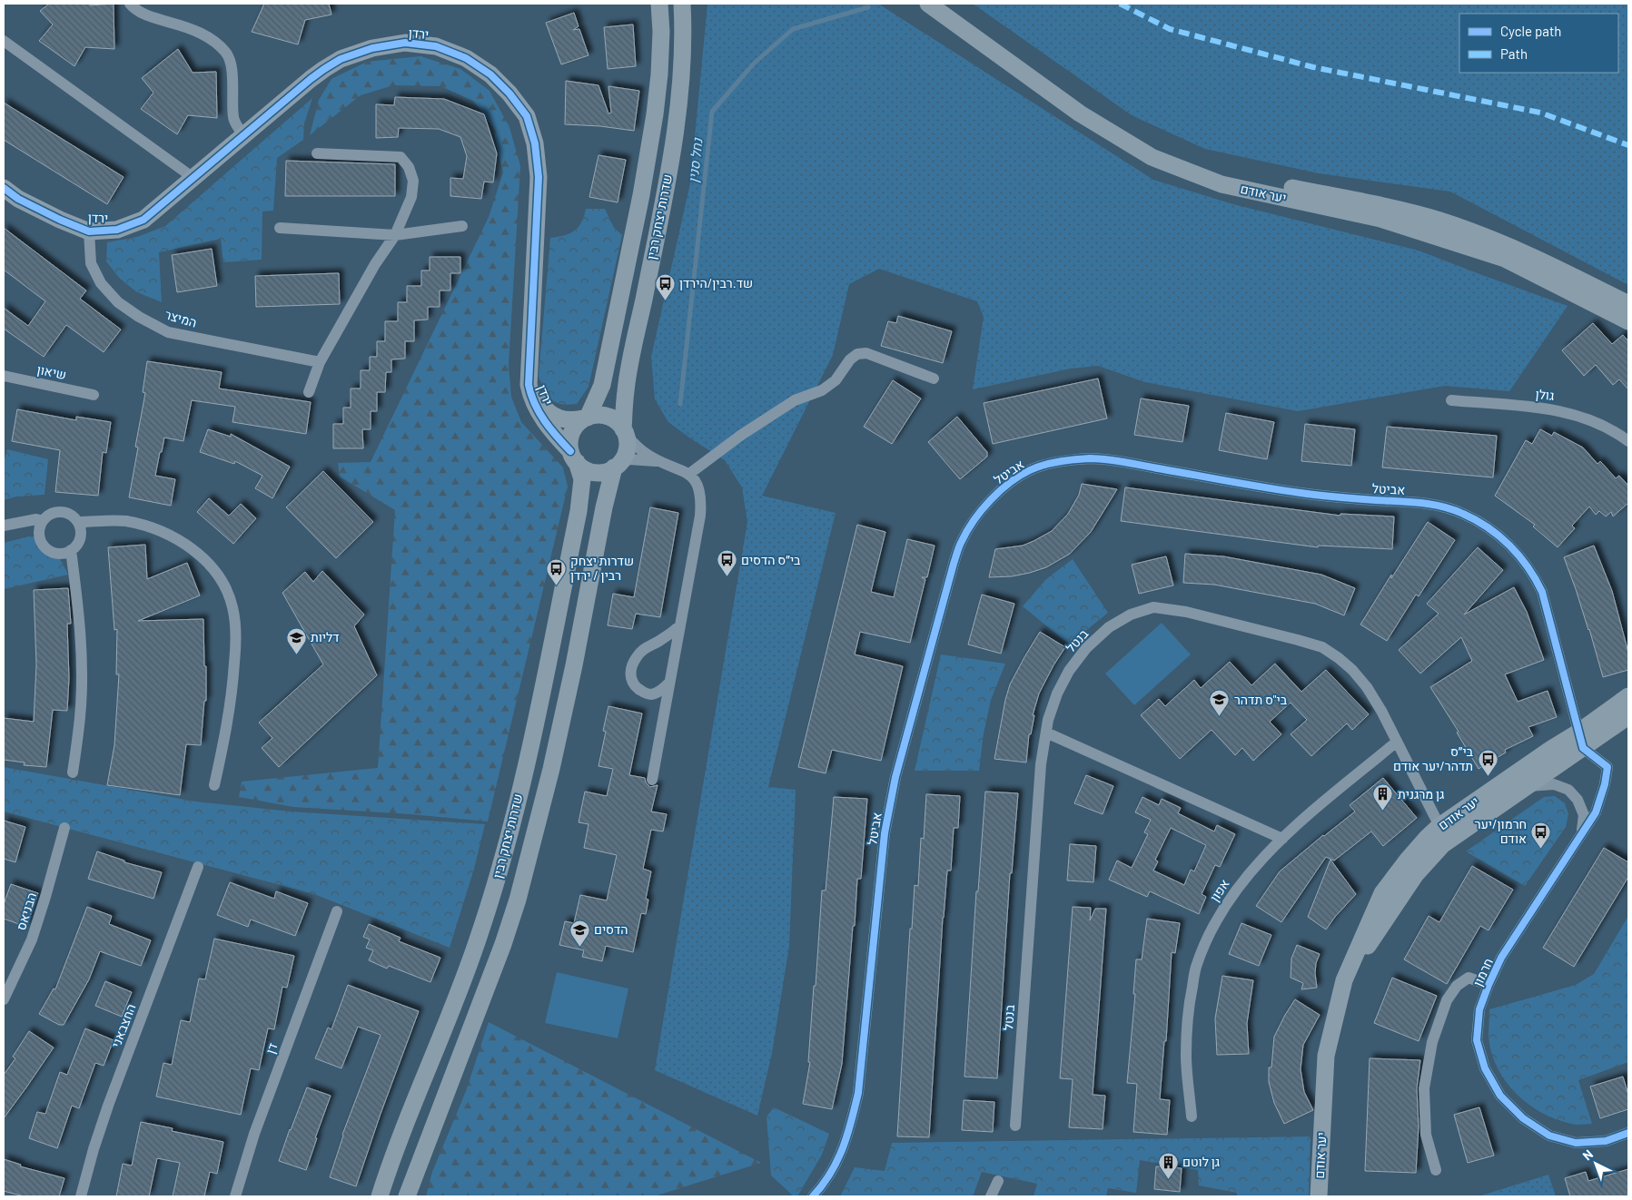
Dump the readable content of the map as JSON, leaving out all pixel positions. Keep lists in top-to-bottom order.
{
  "streets": {
    "street": [
      "ירדן",
      "יער אודם",
      "שדרות יצחק רבין",
      "המיצר",
      "שיאון",
      "גולן",
      "אביטל",
      "בנטל",
      "אפון",
      "הבניאס",
      "חרמון",
      "החצבאני",
      "דן"
    ]
  },
  "crossings": [
    ["ירדן", "שדרות יצחק רבין"],
    ["ירדן", "המיצר"],
    ["יער אודם", "אביטל"],
    ["יער אודם", "בנטל"],
    ["יער אודם", "חרמון"],
    ["אביטל", "חרמון"],
    ["בנטל", "אפון"]
  ],
  "water": ["נחל סנין"],
  "places": {
    "bus stop": [
      "שד.רבין/הירדן",
      "בי״ס הדסים",
      "שדרות יצחק רבין / ירדן",
      "בי״ס תדהר/יער אודם",
      "חרמון/יער אודם"
    ],
    "school or university": ["דליות", "בי\"ס תדהר", "הדסים"],
    "building": ["גן מרגנית", "גן לוטם"]
  },
  "legend": ["Cycle path", "Path"],
  "north": "top left"
}
